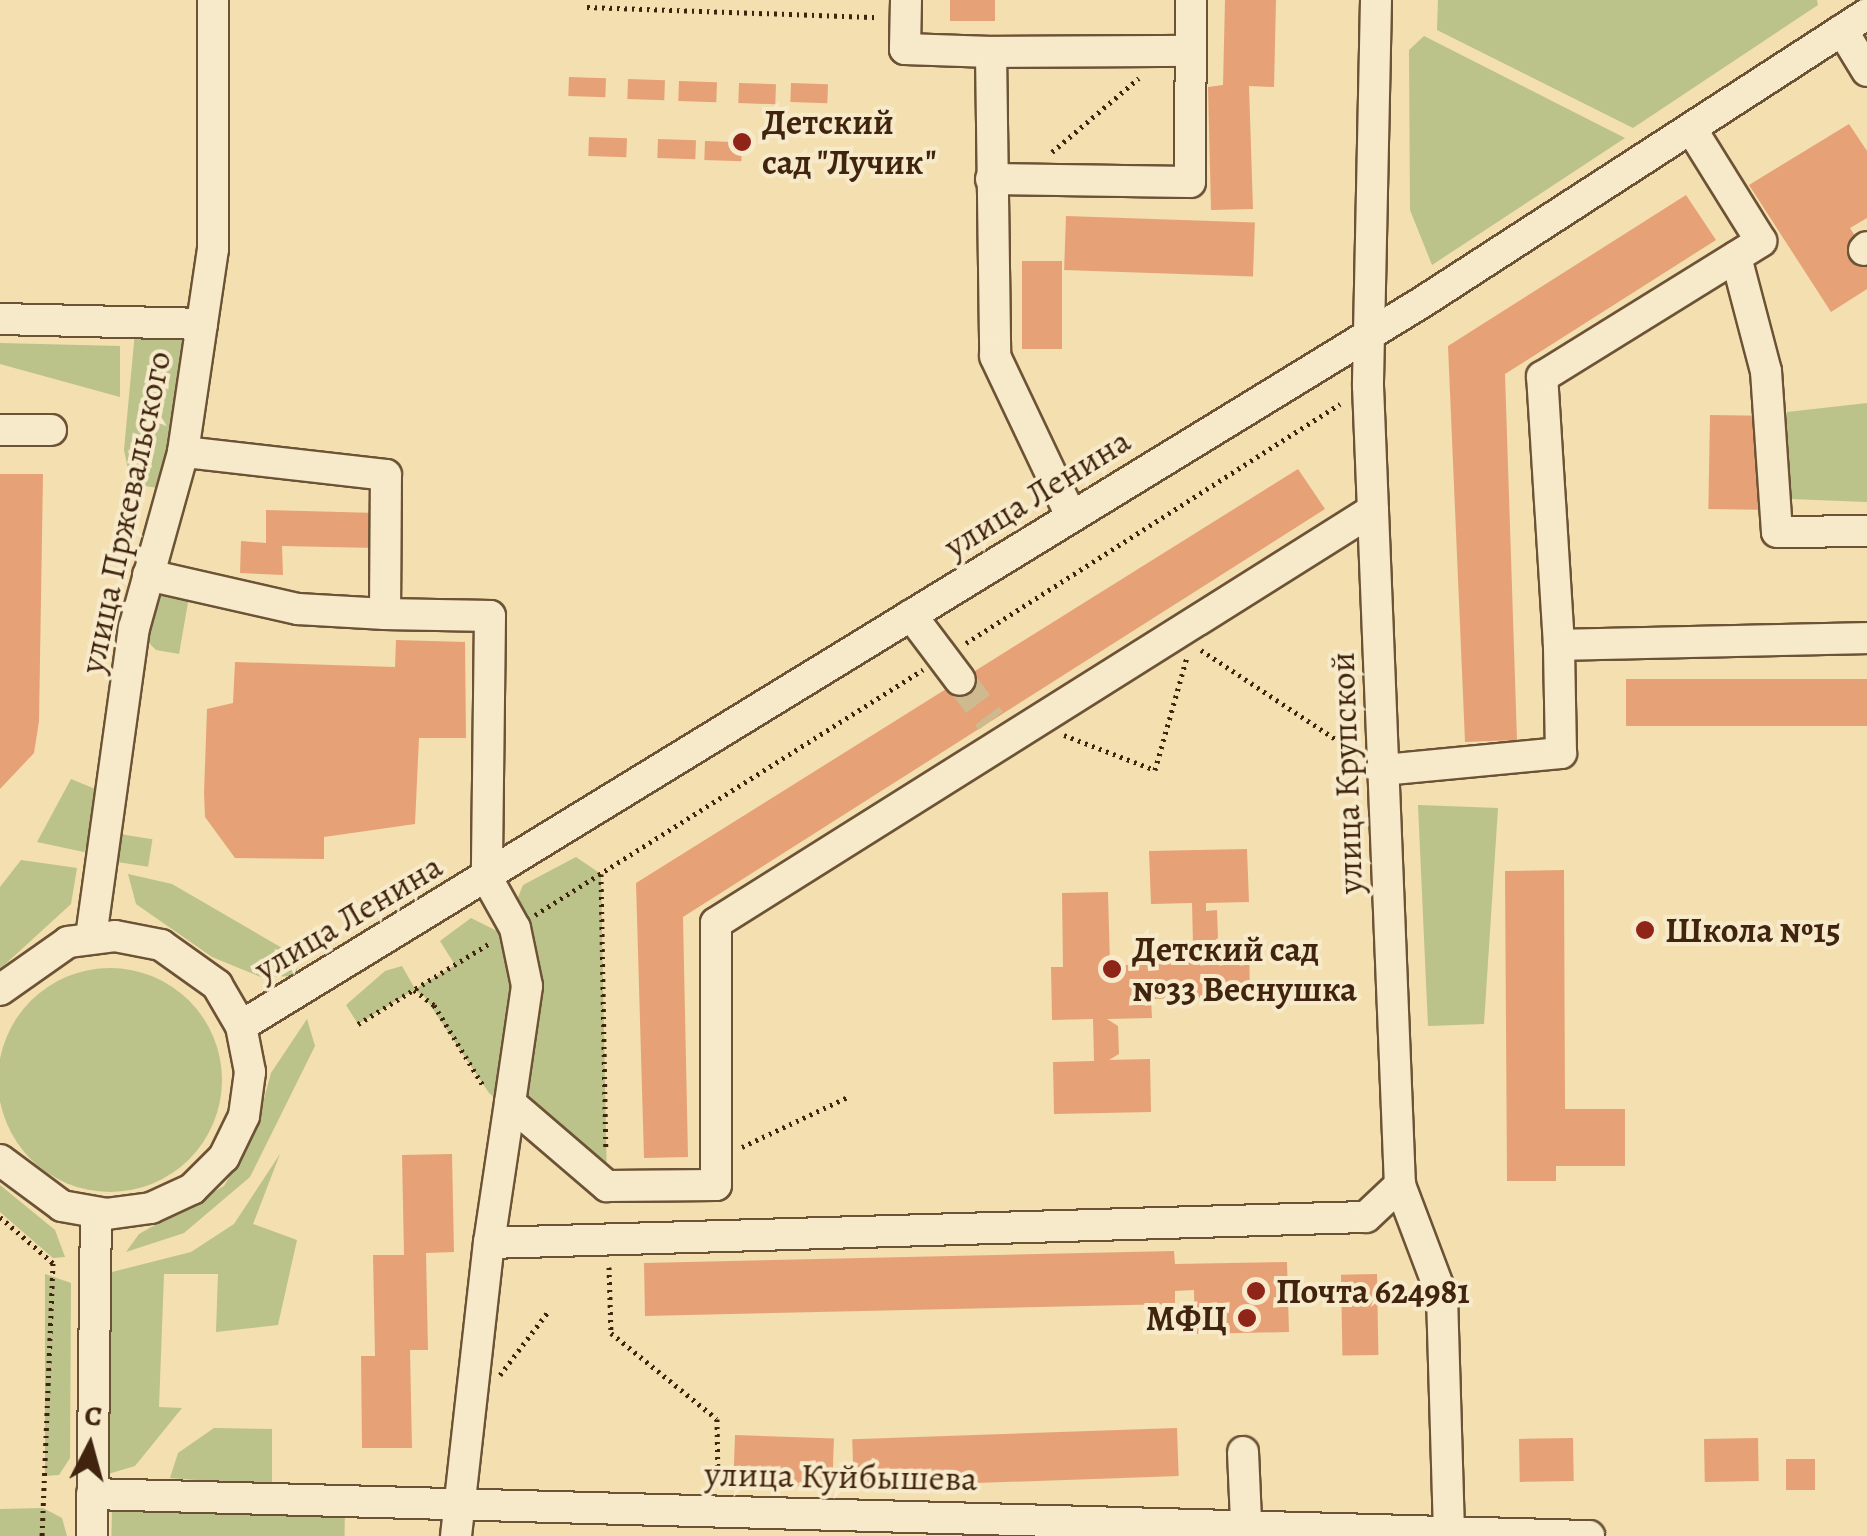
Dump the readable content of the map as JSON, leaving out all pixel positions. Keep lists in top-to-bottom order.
{
  "streets": {
    "street": [
      "улица Ленина",
      "улица Пржевальского",
      "улица Крупской",
      "улица Куйбышева"
    ]
  },
  "crossings": [
    ["улица Ленина", "улица Крупской"],
    ["улица Крупской", "улица Куйбышева"]
  ],
  "places": [
    "Детский сад \"Лучик\"",
    "Школа №15",
    "Детский сад №33 Веснушка",
    "Почта 624981",
    "МФЦ"
  ],
  "north": "top"
}
